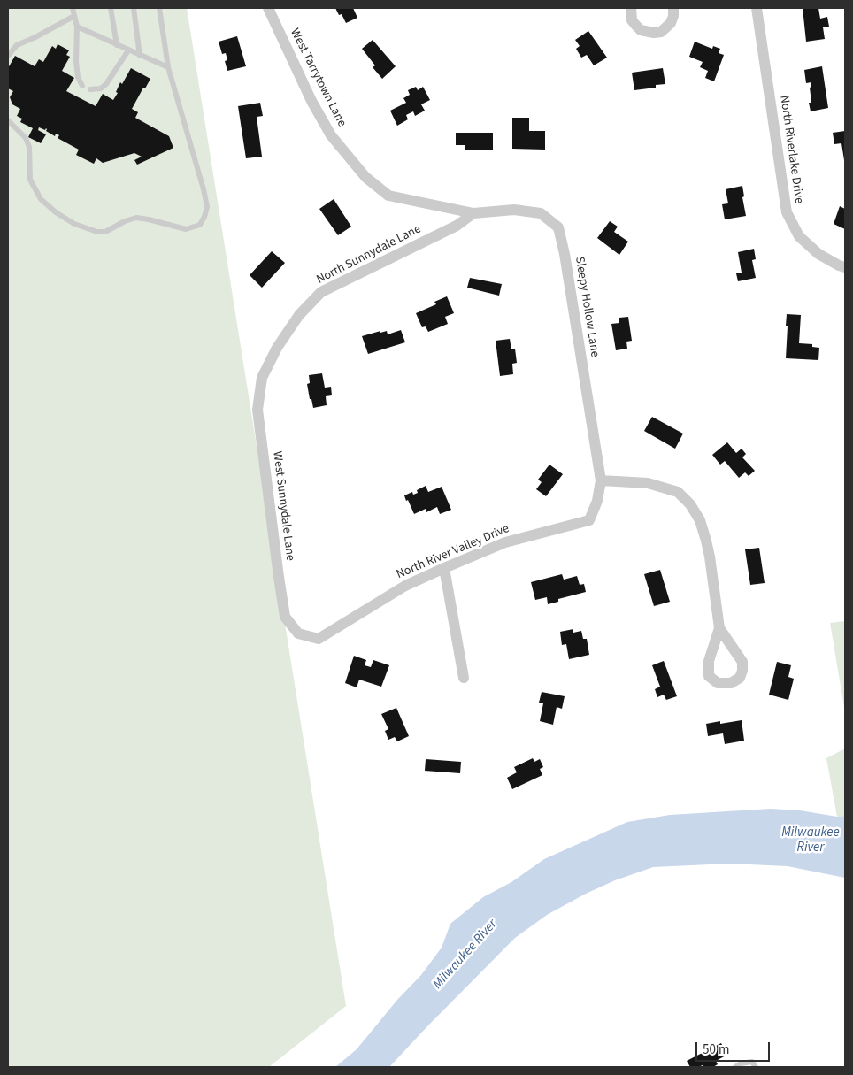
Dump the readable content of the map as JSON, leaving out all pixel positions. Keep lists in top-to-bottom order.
{
  "streets": {
    "street": [
      "West Tarrytown Lane",
      "North Riverlake Drive",
      "North Sunnydale Lane",
      "Sleepy Hollow Lane",
      "West Sunnydale Lane",
      "North River Valley Drive"
    ]
  },
  "crossings": [
    ["West Tarrytown Lane", "North Sunnydale Lane"],
    ["West Tarrytown Lane", "Sleepy Hollow Lane"],
    ["North Sunnydale Lane", "Sleepy Hollow Lane"],
    ["North Sunnydale Lane", "West Sunnydale Lane"],
    ["Sleepy Hollow Lane", "North River Valley Drive"],
    ["West Sunnydale Lane", "North River Valley Drive"]
  ],
  "water": ["Milwaukee River"],
  "scale_bar": "50 m"
}
